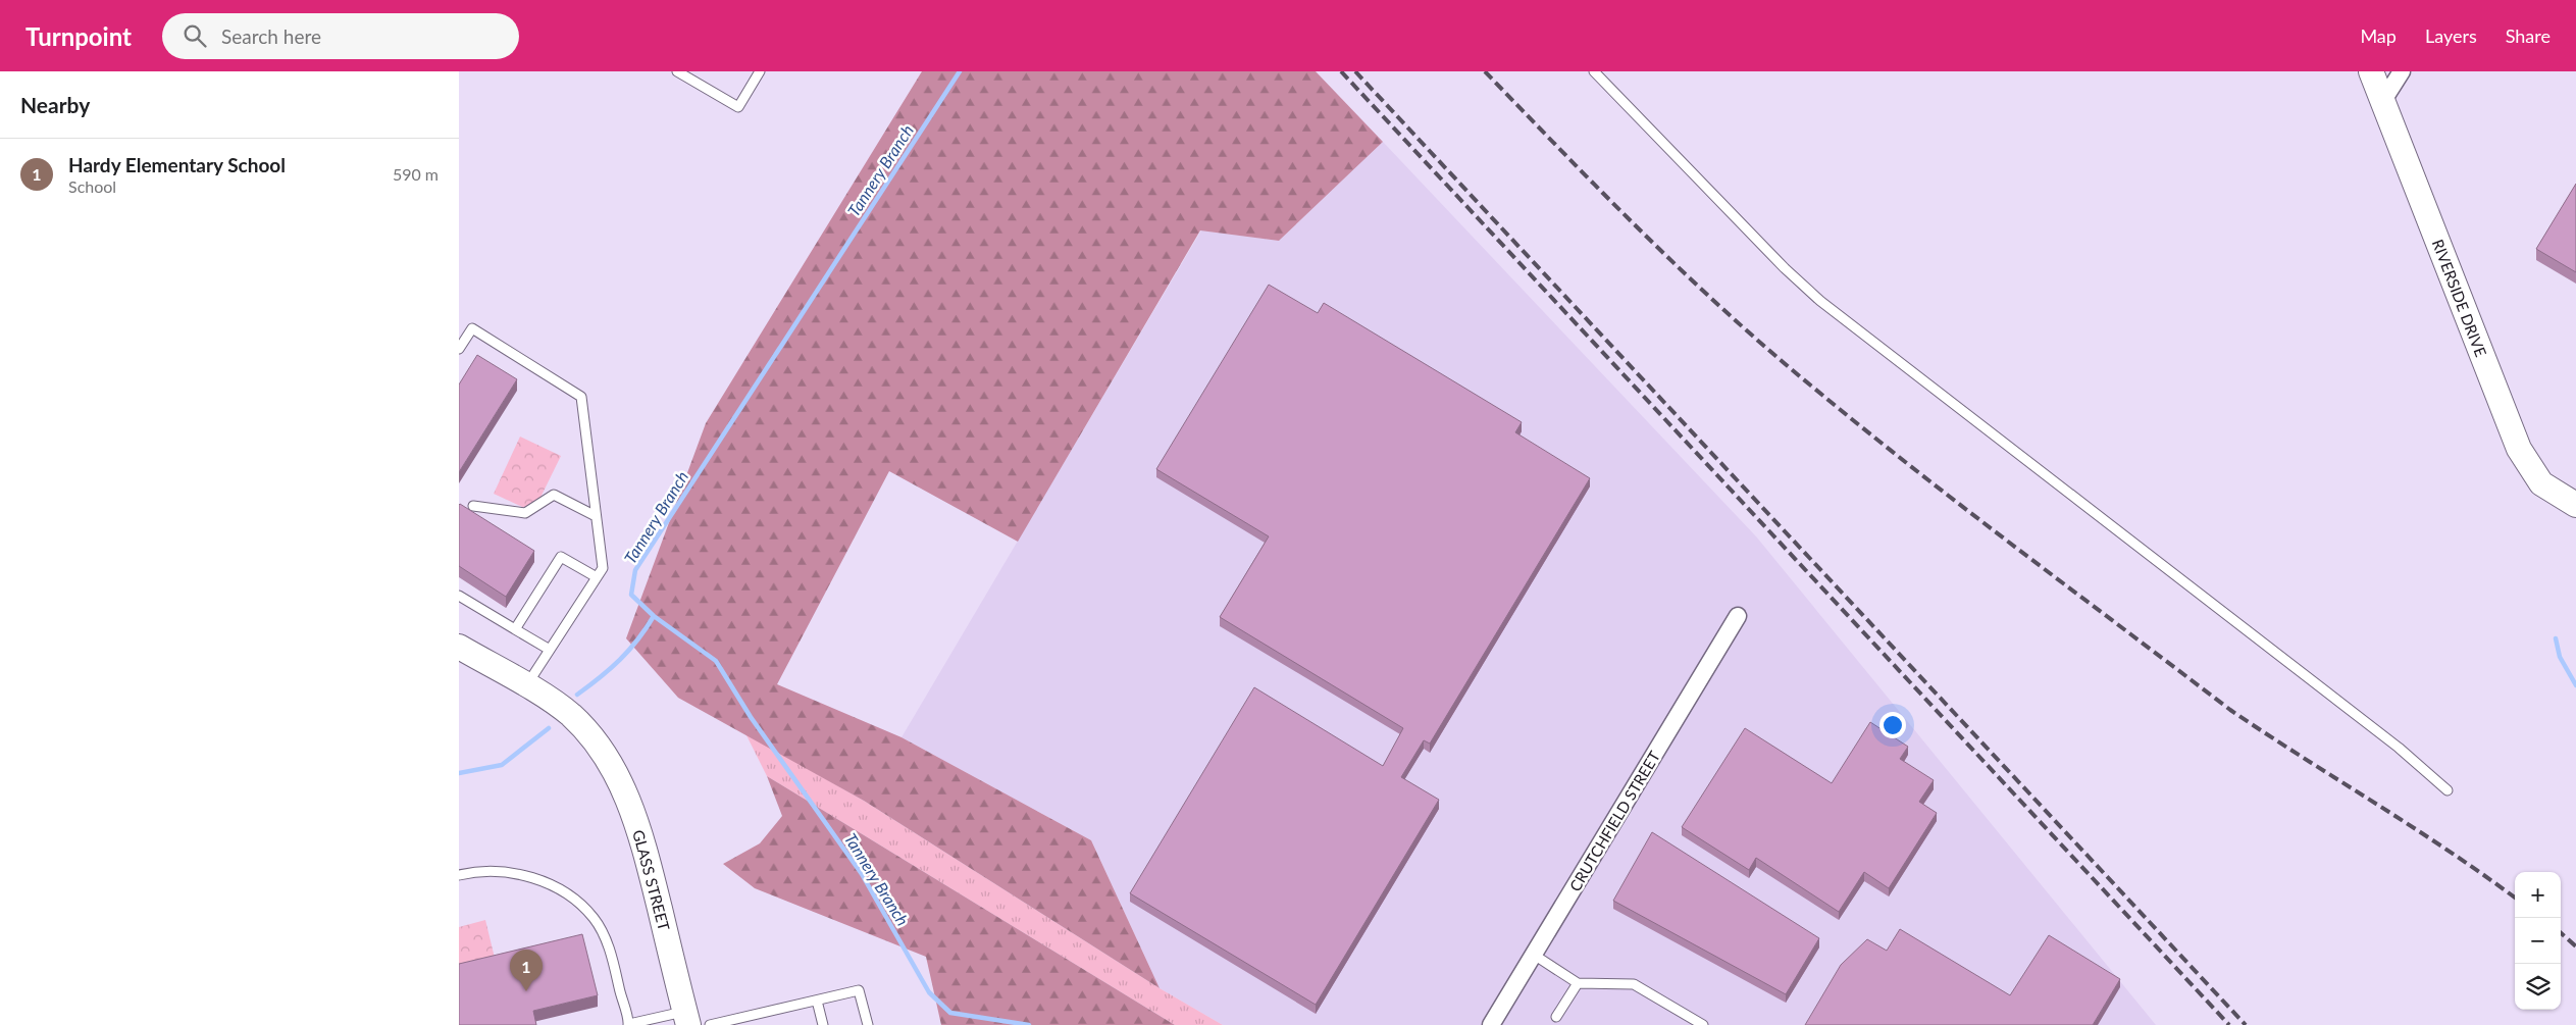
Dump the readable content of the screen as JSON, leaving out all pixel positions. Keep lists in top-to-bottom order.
{
  "streets": {
    "street": ["RIVERSIDE DRIVE", "CRUTCHFIELD STREET", "GLASS STREET"]
  },
  "water": ["Tannery Branch"],
  "page": {
    "header": "Turnpoint",
    "search": "Search here",
    "nav": ["Map", "Layers", "Share"],
    "heading": "Nearby",
    "list": [
      {
        "mark": "1",
        "name": "Hardy Elementary School",
        "note": "School",
        "value": "590 m"
      }
    ],
    "map_buttons": ["+", "−"],
    "pins": "1"
  }
}
